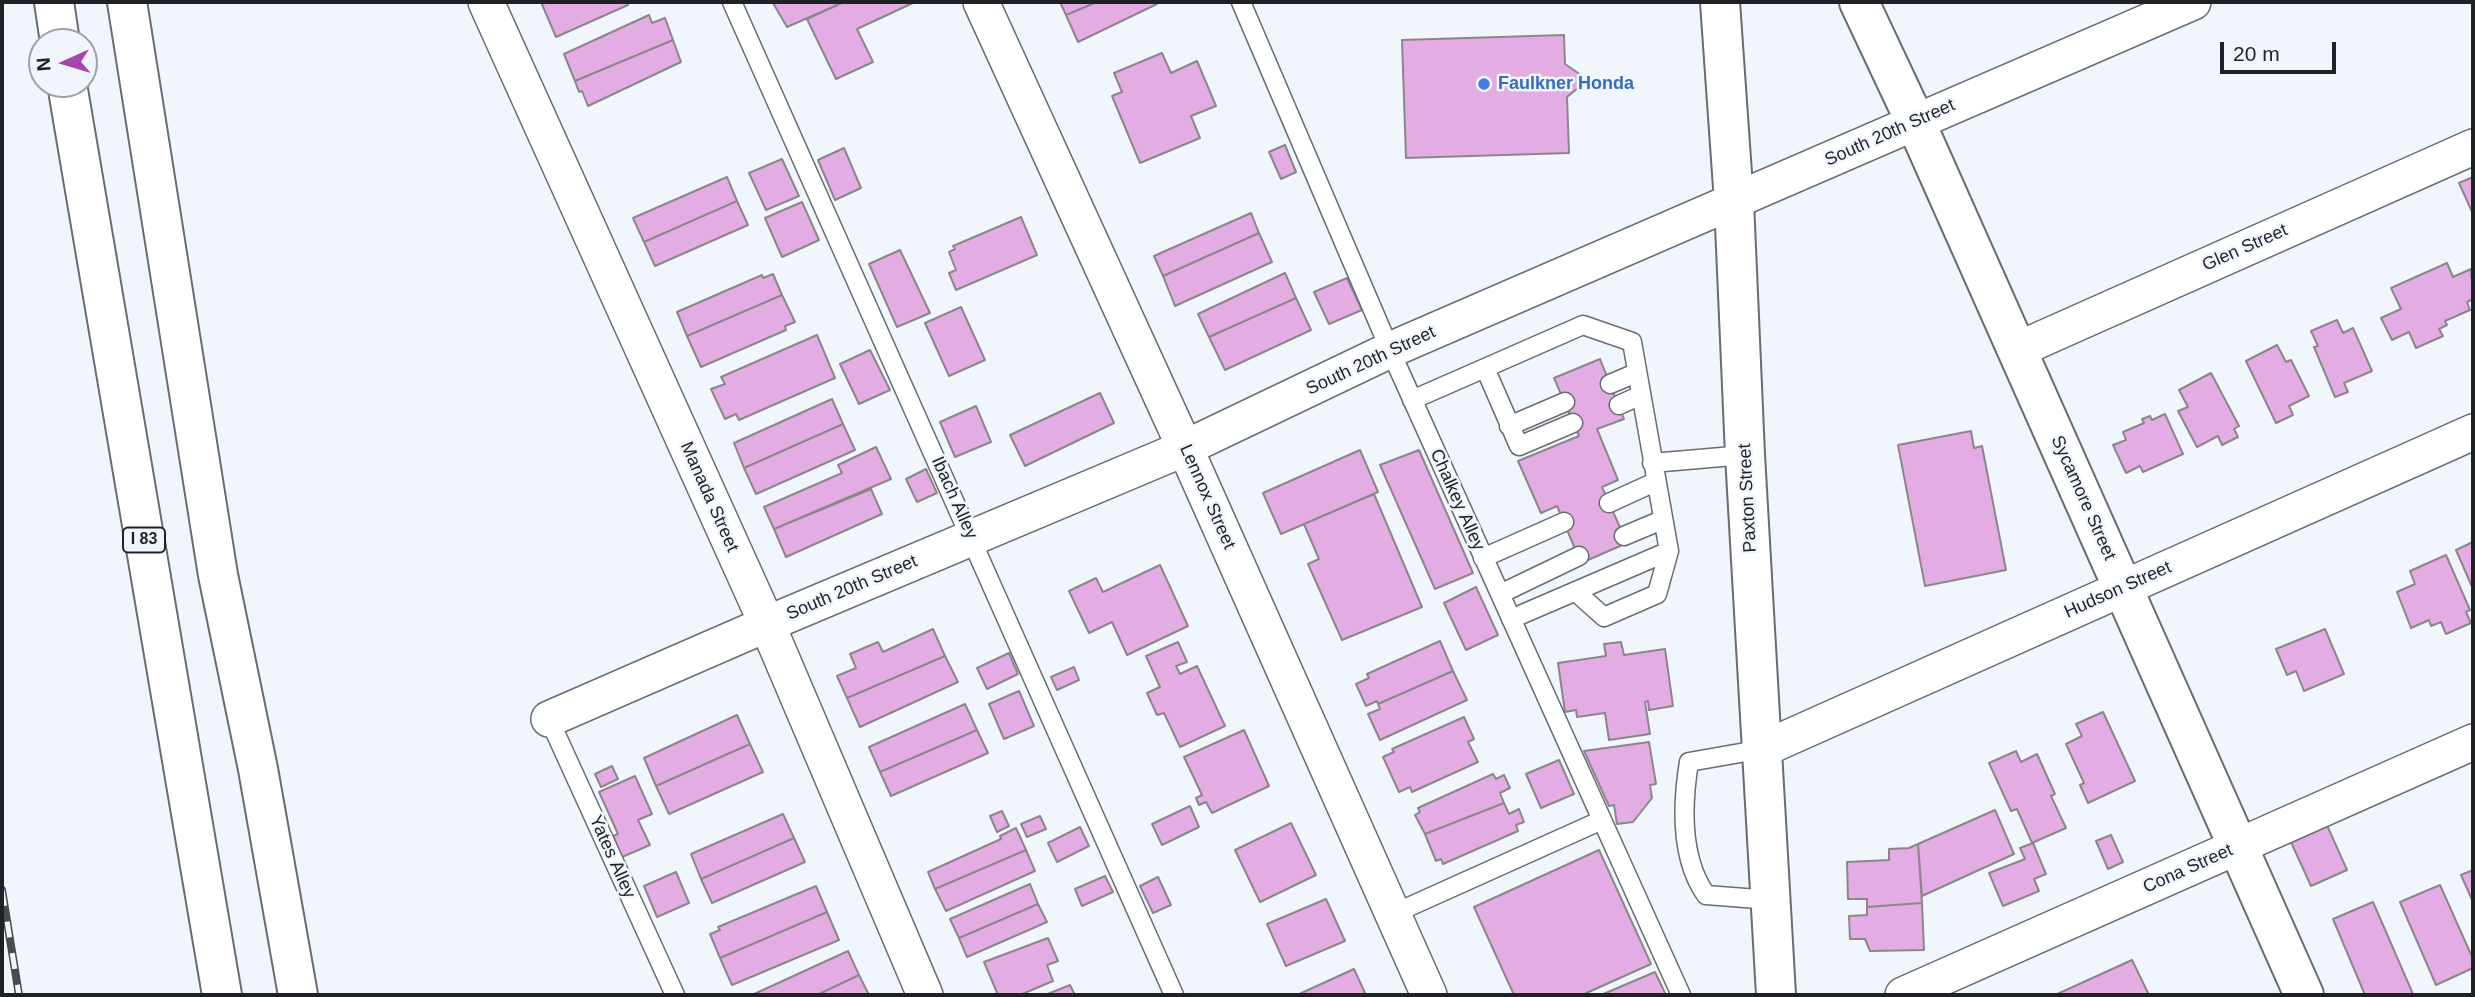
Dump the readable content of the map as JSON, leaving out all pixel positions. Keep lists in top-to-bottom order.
{
  "streets": {
    "main road": ["Paxton Street", "Sycamore Street", "I 83"],
    "street": [
      "South 20th Street",
      "Glen Street",
      "Manada Street",
      "Lennox Street",
      "Hudson Street",
      "Cona Street"
    ],
    "lane": ["Ibach Alley", "Chalkey Alley", "Yates Alley"]
  },
  "crossings": [
    ["South 20th Street", "Manada Street"],
    ["South 20th Street", "Lennox Street"],
    ["South 20th Street", "Ibach Alley"],
    ["South 20th Street", "Paxton Street"],
    ["South 20th Street", "Sycamore Street"],
    ["South 20th Street", "Chalkey Alley"],
    ["South 20th Street", "Yates Alley"],
    ["Glen Street", "Sycamore Street"],
    ["Paxton Street", "Hudson Street"],
    ["Sycamore Street", "Hudson Street"],
    ["Sycamore Street", "Cona Street"]
  ],
  "places": ["Faulkner Honda"],
  "scale_bar": "20 m",
  "north": "left"
}
